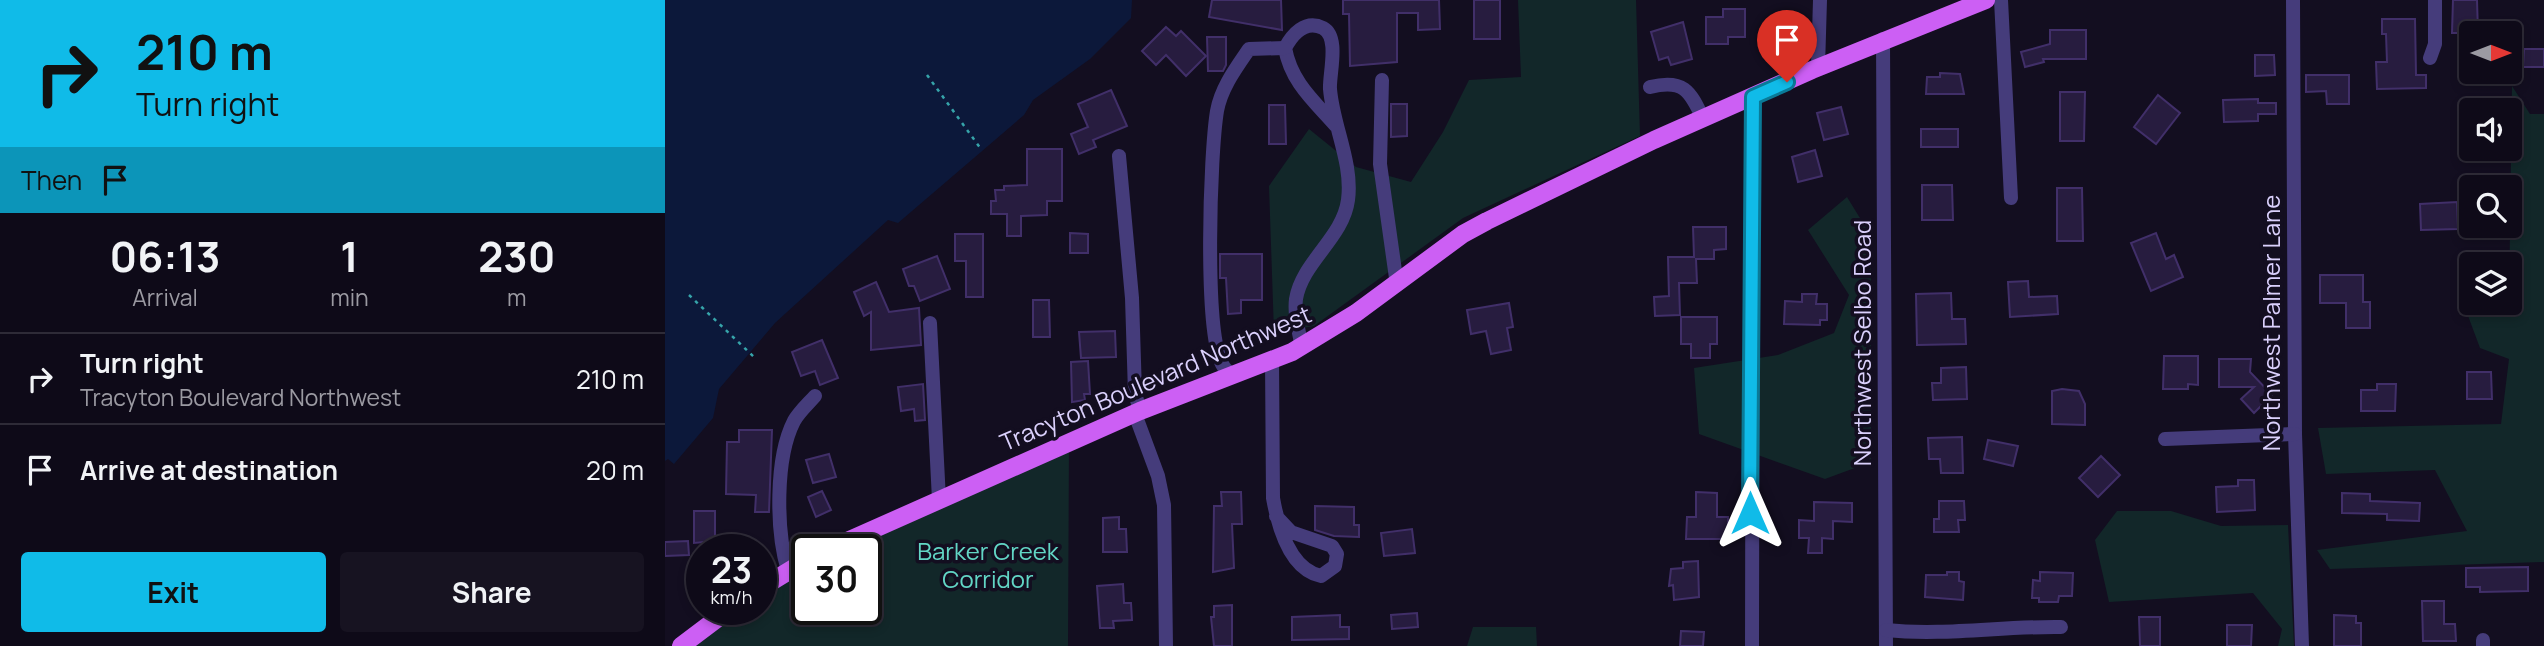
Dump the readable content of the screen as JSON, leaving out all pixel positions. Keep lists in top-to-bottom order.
{
  "streets": {
    "main road": ["Tracyton Boulevard Northwest"],
    "street": ["Northwest Palmer Lane", "Northwest Selbo Road"]
  },
  "crossings": [
    ["Northwest Selbo Road", "Tracyton Boulevard Northwest"]
  ],
  "parks": ["Barker Creek Corridor"],
  "north": "right",
  "page": {
    "turn": ["210 m", "Turn right"],
    "then": "Then",
    "eta": [
      "06:13",
      "Arrival",
      "1",
      "min",
      "230",
      "m"
    ],
    "list": [
      {
        "name": "Turn right",
        "note": "Tracyton Boulevard Northwest",
        "value": "210 m"
      },
      {
        "name": "Arrive at destination",
        "value": "20 m"
      }
    ],
    "speed": "23 km/h",
    "limit": "30",
    "buttons": ["Exit", "Share"]
  }
}
